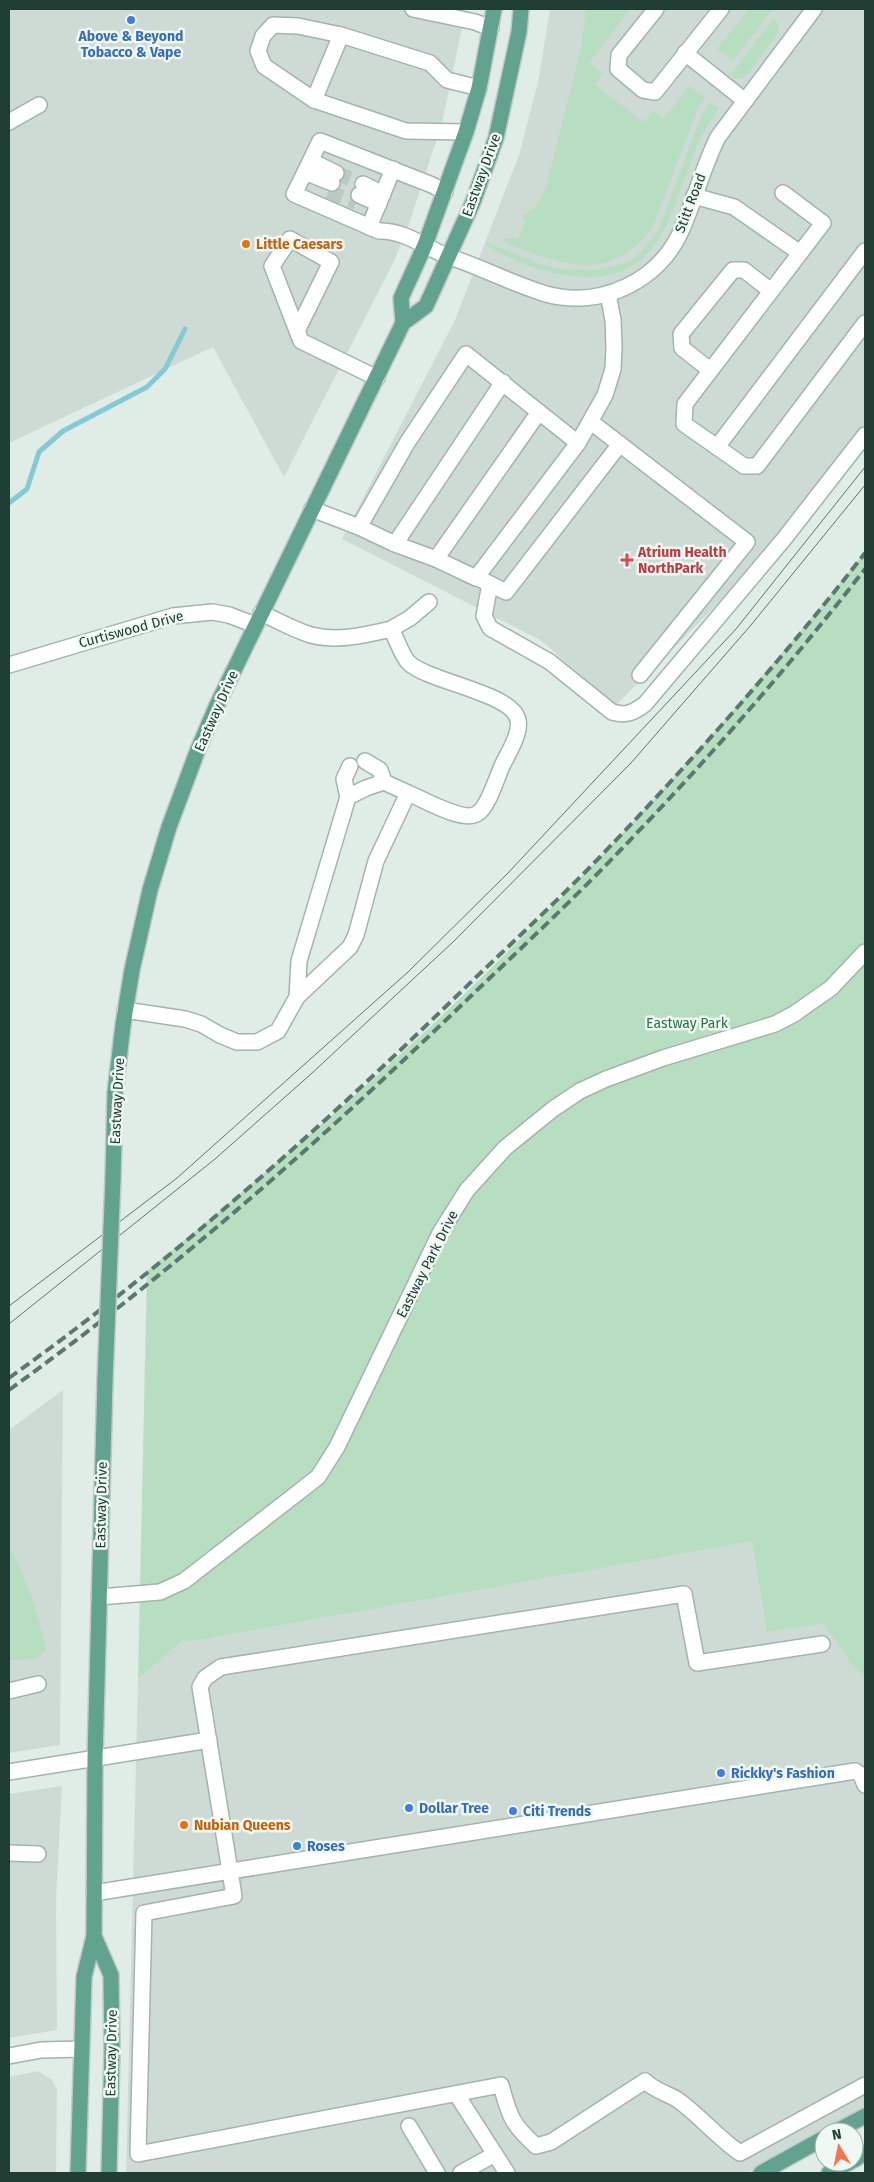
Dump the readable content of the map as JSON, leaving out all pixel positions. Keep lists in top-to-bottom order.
{
  "streets": {
    "main road": ["Eastway Drive"],
    "street": ["Stitt Road", "Curtiswood Drive", "Eastway Park Drive"]
  },
  "crossings": [
    ["Eastway Drive", "Stitt Road"],
    ["Eastway Drive", "Curtiswood Drive"],
    ["Eastway Drive", "Eastway Park Drive"]
  ],
  "parks": ["Eastway Park"],
  "places": {
    "other": [
      "Above & Beyond Tobacco & Vape",
      "Little Caesars",
      "Rickky's Fashion",
      "Dollar Tree",
      "Citi Trends",
      "Nubian Queens",
      "Roses"
    ],
    "health": ["Atrium Health NorthPark"]
  },
  "north": "top"
}
